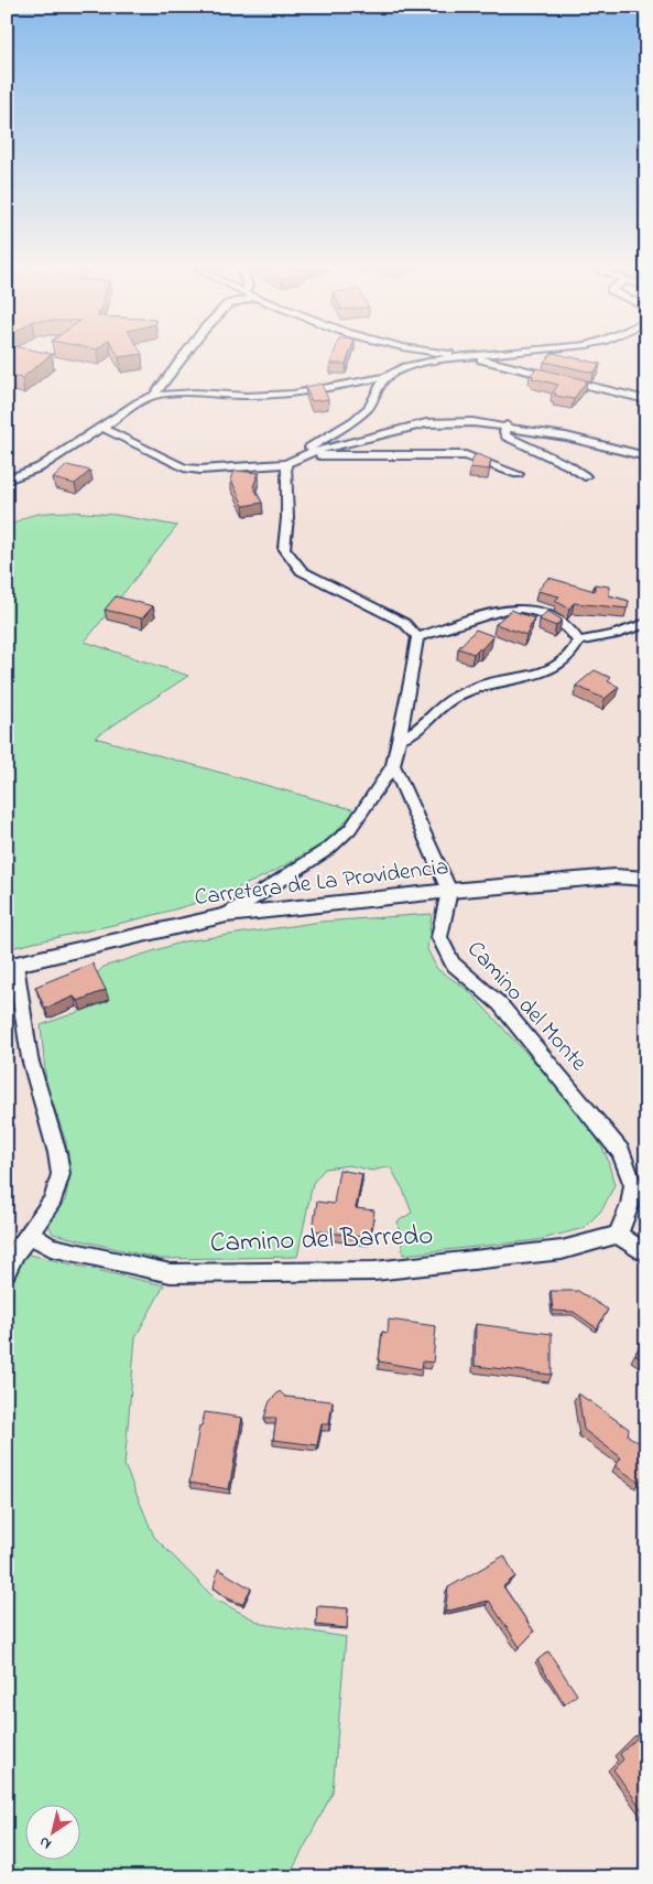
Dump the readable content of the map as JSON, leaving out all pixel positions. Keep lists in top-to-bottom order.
{
  "streets": {
    "street": ["Carretera de La Providencia", "Camino del Monte", "Camino del Barredo"]
  },
  "crossings": [
    ["Carretera de La Providencia", "Camino del Monte"],
    ["Camino del Monte", "Camino del Barredo"]
  ],
  "north": "bottom left"
}
